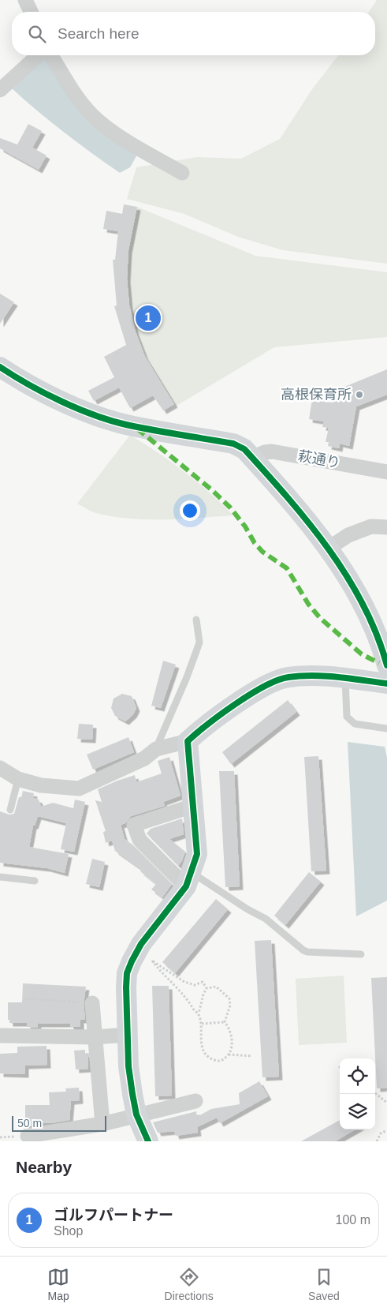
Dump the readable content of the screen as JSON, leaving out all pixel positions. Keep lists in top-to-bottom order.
{
  "streets": {
    "street": ["萩通り"]
  },
  "places": ["高根保育所"],
  "scale_bar": "50 m",
  "page": {
    "search": "Search here",
    "pins": "1",
    "scale": "50 m",
    "heading": "Nearby",
    "list": [
      {
        "mark": "1",
        "name": "ゴルフパートナー",
        "note": "Shop",
        "value": "100 m"
      }
    ],
    "nav": ["Map", "Directions", "Saved"]
  }
}
